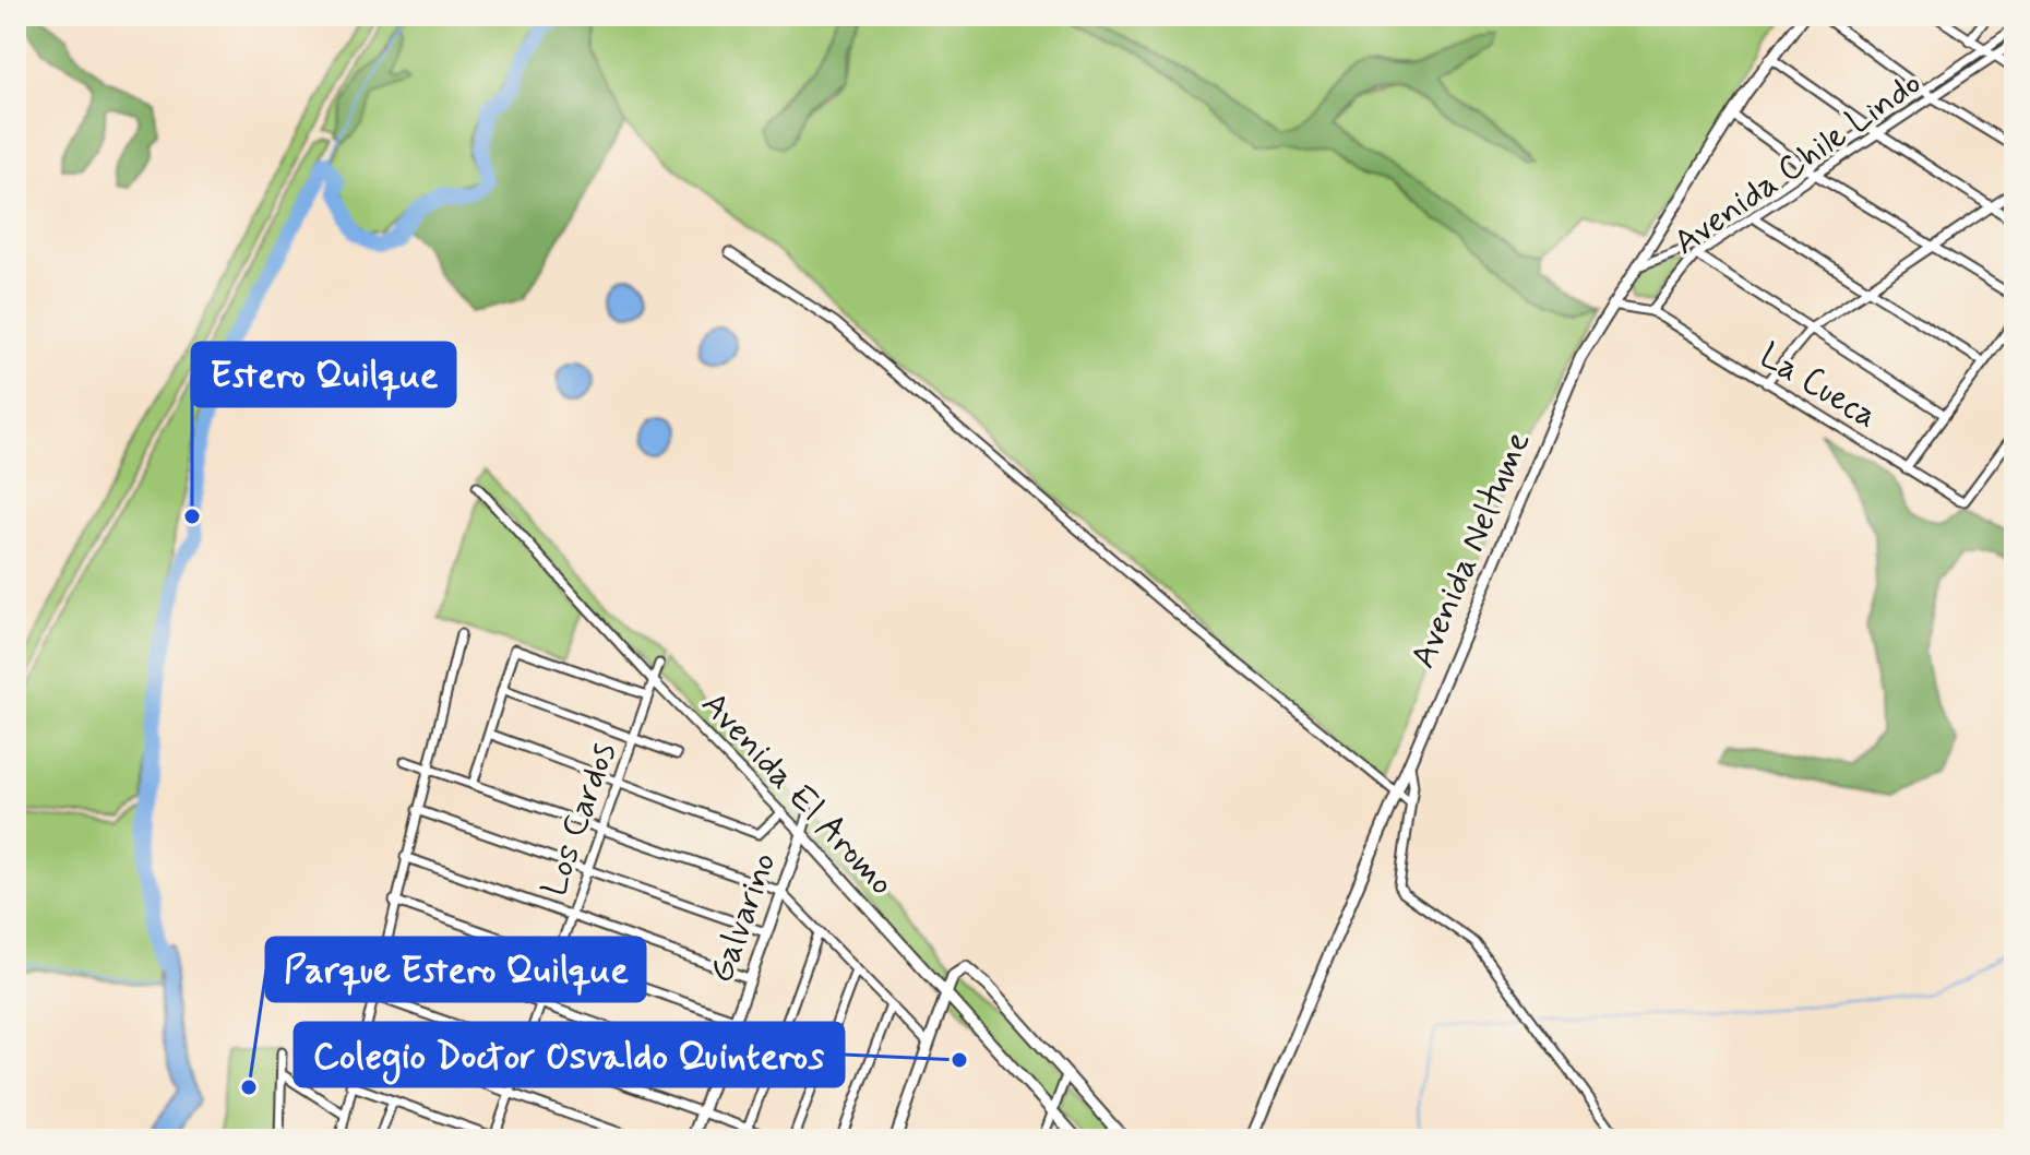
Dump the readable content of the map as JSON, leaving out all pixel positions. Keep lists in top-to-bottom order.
{
  "streets": {
    "street": [
      "Avenida Chile Lindo",
      "La Cueca",
      "Avenida Neltume",
      "Avenida El Aromo",
      "Los Cardos",
      "Galvarino"
    ]
  },
  "crossings": [
    ["Avenida Chile Lindo", "La Cueca"],
    ["Avenida Chile Lindo", "Avenida Neltume"],
    ["Avenida El Aromo", "Los Cardos"],
    ["Avenida El Aromo", "Galvarino"]
  ],
  "places": ["Estero Quilque", "Colegio Doctor Osvaldo Quinteros", "Parque Estero Quilque"]
}
